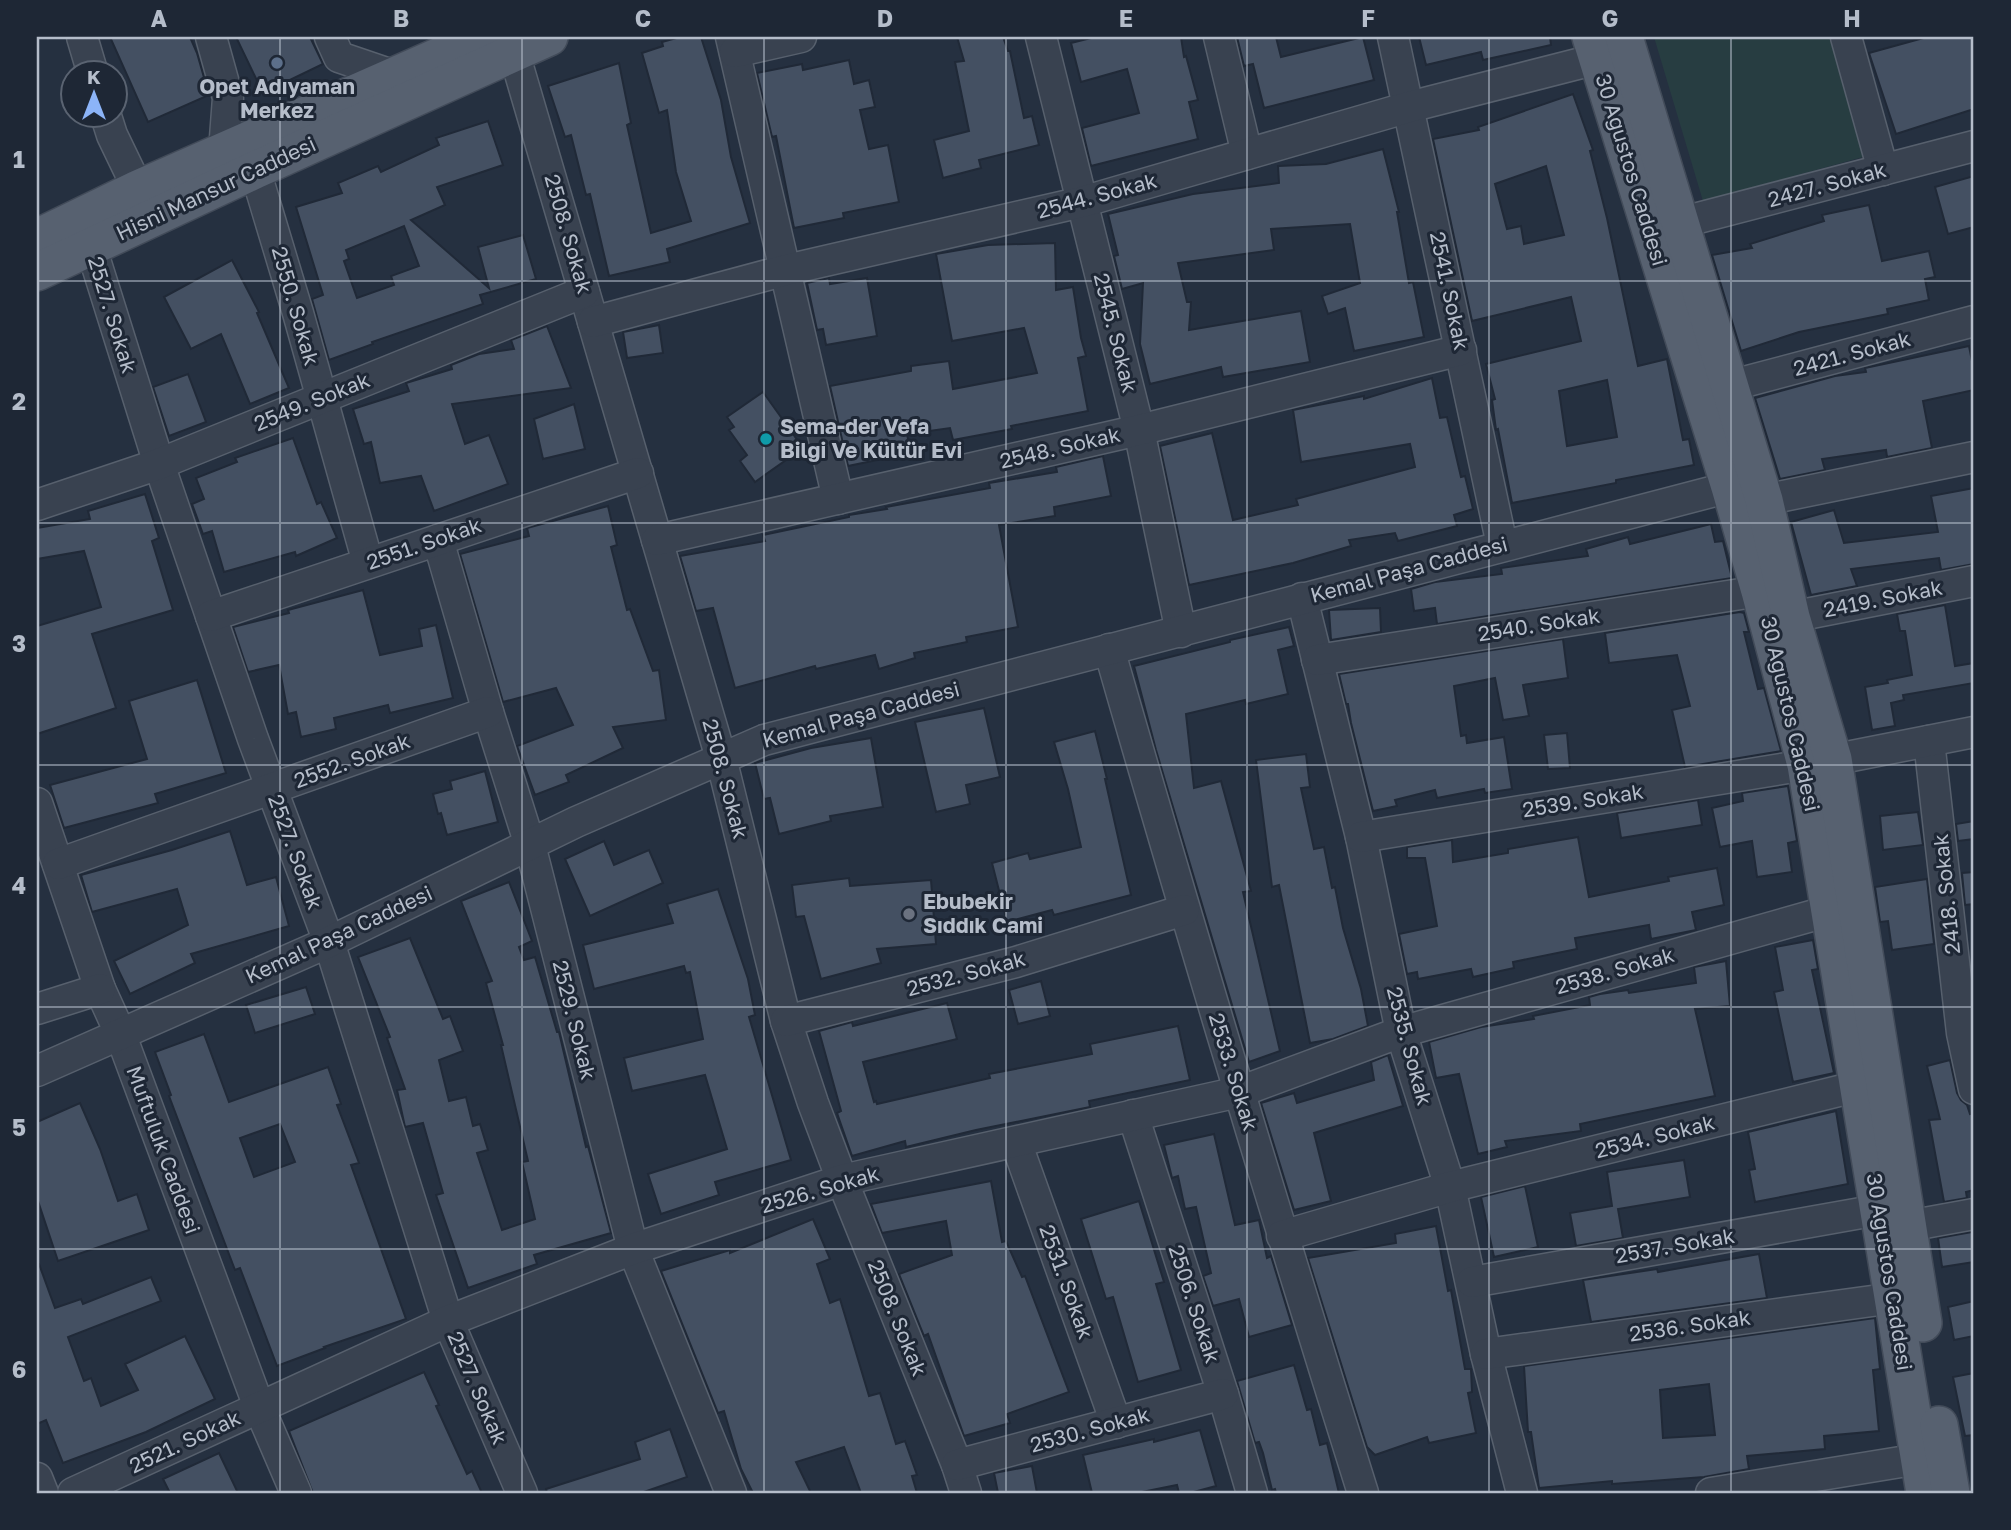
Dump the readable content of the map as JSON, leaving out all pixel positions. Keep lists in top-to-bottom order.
{
  "streets": {
    "main road": ["30 Agustos Caddesi", "Hisni Mansur Caddesi"],
    "street": [
      "2427. Sokak",
      "2544. Sokak",
      "2508. Sokak",
      "2541. Sokak",
      "2550. Sokak",
      "2527. Sokak",
      "2545. Sokak",
      "2421. Sokak",
      "2549. Sokak",
      "2548. Sokak",
      "2551. Sokak",
      "Kemal Paşa Caddesi",
      "2419. Sokak",
      "2540. Sokak",
      "2552. Sokak",
      "2539. Sokak",
      "2418. Sokak",
      "2538. Sokak",
      "2532. Sokak",
      "2529. Sokak",
      "2535. Sokak",
      "2533. Sokak",
      "2534. Sokak",
      "Muftuluk Caddesi",
      "2526. Sokak",
      "2537. Sokak",
      "2531. Sokak",
      "2506. Sokak",
      "2536. Sokak",
      "2530. Sokak",
      "2521. Sokak"
    ]
  },
  "crossings": [
    ["30 Agustos Caddesi", "2427. Sokak"],
    ["30 Agustos Caddesi", "2544. Sokak"],
    ["30 Agustos Caddesi", "2421. Sokak"],
    ["30 Agustos Caddesi", "Kemal Paşa Caddesi"],
    ["30 Agustos Caddesi", "2419. Sokak"],
    ["30 Agustos Caddesi", "2540. Sokak"],
    ["30 Agustos Caddesi", "2539. Sokak"],
    ["30 Agustos Caddesi", "2538. Sokak"],
    ["30 Agustos Caddesi", "2534. Sokak"],
    ["30 Agustos Caddesi", "2537. Sokak"],
    ["30 Agustos Caddesi", "2536. Sokak"],
    ["Hisni Mansur Caddesi", "2508. Sokak"],
    ["Hisni Mansur Caddesi", "2550. Sokak"],
    ["Hisni Mansur Caddesi", "2527. Sokak"],
    ["2544. Sokak", "2508. Sokak"],
    ["2544. Sokak", "2541. Sokak"],
    ["2544. Sokak", "2545. Sokak"],
    ["2508. Sokak", "2549. Sokak"],
    ["2508. Sokak", "2548. Sokak"],
    ["2508. Sokak", "2551. Sokak"],
    ["2508. Sokak", "Kemal Paşa Caddesi"],
    ["2508. Sokak", "2532. Sokak"],
    ["2508. Sokak", "2526. Sokak"],
    ["2508. Sokak", "2530. Sokak"],
    ["2541. Sokak", "2548. Sokak"],
    ["2541. Sokak", "Kemal Paşa Caddesi"],
    ["2550. Sokak", "2549. Sokak"],
    ["2550. Sokak", "2551. Sokak"],
    ["2527. Sokak", "2549. Sokak"],
    ["2527. Sokak", "2551. Sokak"],
    ["2527. Sokak", "Kemal Paşa Caddesi"],
    ["2527. Sokak", "2552. Sokak"],
    ["2527. Sokak", "2526. Sokak"],
    ["2545. Sokak", "2548. Sokak"],
    ["2545. Sokak", "Kemal Paşa Caddesi"],
    ["2551. Sokak", "2529. Sokak"],
    ["Kemal Paşa Caddesi", "2529. Sokak"],
    ["Kemal Paşa Caddesi", "2535. Sokak"],
    ["Kemal Paşa Caddesi", "2533. Sokak"],
    ["Kemal Paşa Caddesi", "Muftuluk Caddesi"],
    ["2540. Sokak", "2535. Sokak"],
    ["2552. Sokak", "2529. Sokak"],
    ["2552. Sokak", "Muftuluk Caddesi"],
    ["2539. Sokak", "2418. Sokak"],
    ["2539. Sokak", "2535. Sokak"],
    ["2538. Sokak", "2535. Sokak"],
    ["2538. Sokak", "2526. Sokak"],
    ["2532. Sokak", "2533. Sokak"],
    ["2529. Sokak", "2526. Sokak"],
    ["2535. Sokak", "2534. Sokak"],
    ["2535. Sokak", "2526. Sokak"],
    ["2535. Sokak", "2537. Sokak"],
    ["2535. Sokak", "2536. Sokak"],
    ["2533. Sokak", "2534. Sokak"],
    ["2533. Sokak", "2526. Sokak"],
    ["Muftuluk Caddesi", "2526. Sokak"],
    ["Muftuluk Caddesi", "2521. Sokak"],
    ["2526. Sokak", "2531. Sokak"],
    ["2526. Sokak", "2506. Sokak"],
    ["2526. Sokak", "2521. Sokak"],
    ["2531. Sokak", "2530. Sokak"],
    ["2506. Sokak", "2530. Sokak"]
  ],
  "places": ["Opet Adıyaman Merkez", "Sema-der Vefa Bilgi Ve Kültür Evi", "Ebubekir Sıddık Cami"],
  "north": "top",
  "grid": {
    "columns": [
      "A",
      "B",
      "C",
      "D",
      "E",
      "F",
      "G",
      "H"
    ],
    "rows": [
      "1",
      "2",
      "3",
      "4",
      "5",
      "6"
    ]
  }
}
